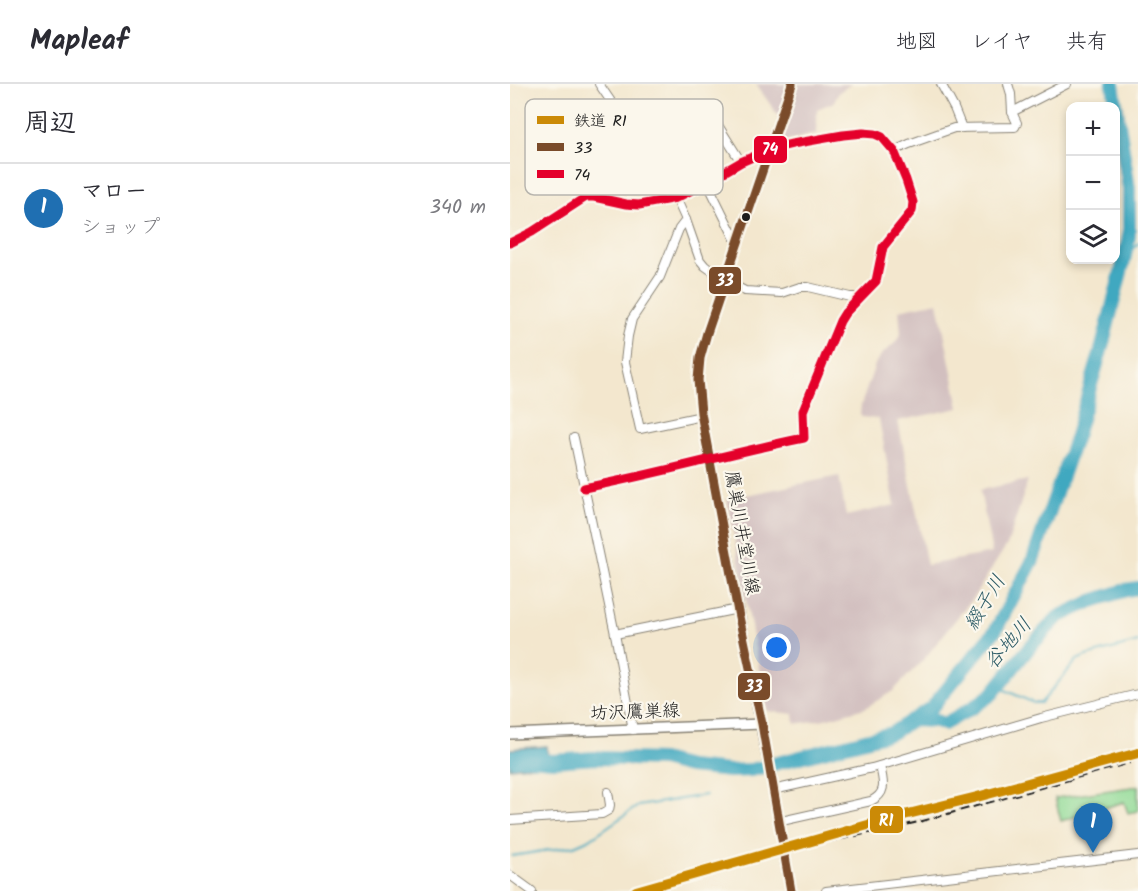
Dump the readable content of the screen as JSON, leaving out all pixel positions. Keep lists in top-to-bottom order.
{
  "streets": {
    "main road": ["鷹巣川井堂川線", "坊沢鷹巣線"]
  },
  "crossings": [
    ["鷹巣川井堂川線", "坊沢鷹巣線"]
  ],
  "water": ["綴子川", "谷地川"],
  "lines": ["transit line 33", "transit line 74", "rail line R1"],
  "legend": ["鉄道 R1", "33", "74"],
  "page": {
    "header": "Mapleaf",
    "nav": ["地図", "レイヤ", "共有"],
    "heading": "周辺",
    "map_buttons": ["+", "−"],
    "list": [
      {
        "mark": "1",
        "name": "マロー",
        "note": "ショップ",
        "value": "340 m"
      }
    ],
    "pins": "1"
  }
}
